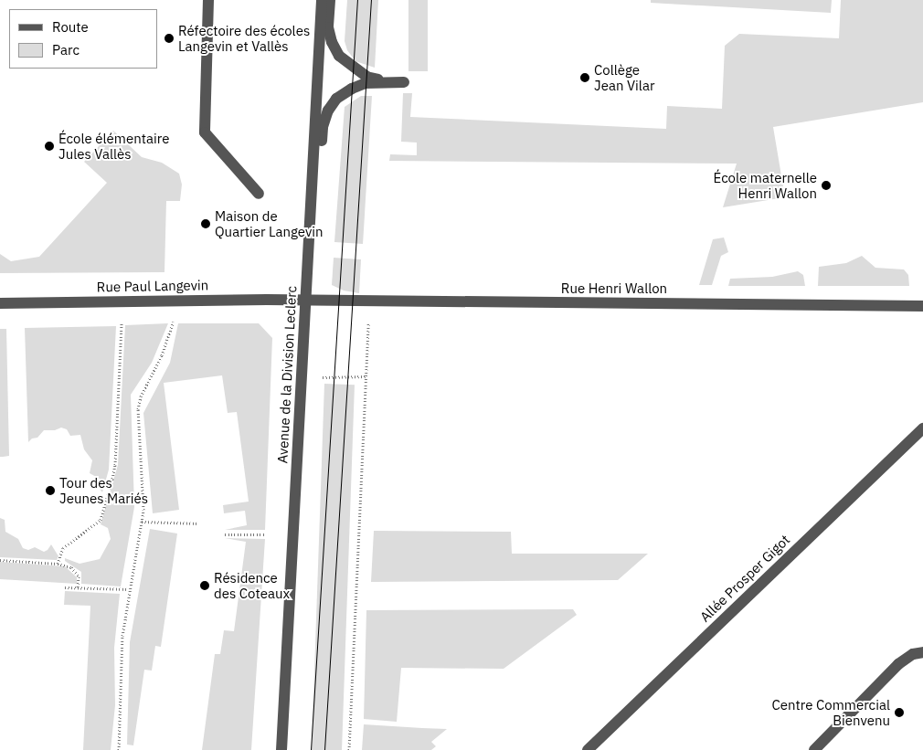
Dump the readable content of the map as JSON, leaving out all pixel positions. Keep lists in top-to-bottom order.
{
  "streets": {
    "street": [
      "Rue Paul Langevin",
      "Rue Henri Wallon",
      "Avenue de la Division Leclerc",
      "Allée Prosper Gigot"
    ]
  },
  "crossings": [
    ["Rue Paul Langevin", "Rue Henri Wallon"],
    ["Rue Paul Langevin", "Avenue de la Division Leclerc"],
    ["Rue Henri Wallon", "Avenue de la Division Leclerc"]
  ],
  "places": [
    "Réfectoire des écoles Langevin et Vallès",
    "Collège Jean Vilar",
    "École élémentaire Jules Vallès",
    "École maternelle Henri Wallon",
    "Maison de Quartier Langevin",
    "Tour des Jeunes Mariés",
    "Résidence des Coteaux",
    "Centre Commercial Bienvenu"
  ],
  "legend": ["Route", "Parc"]
}
